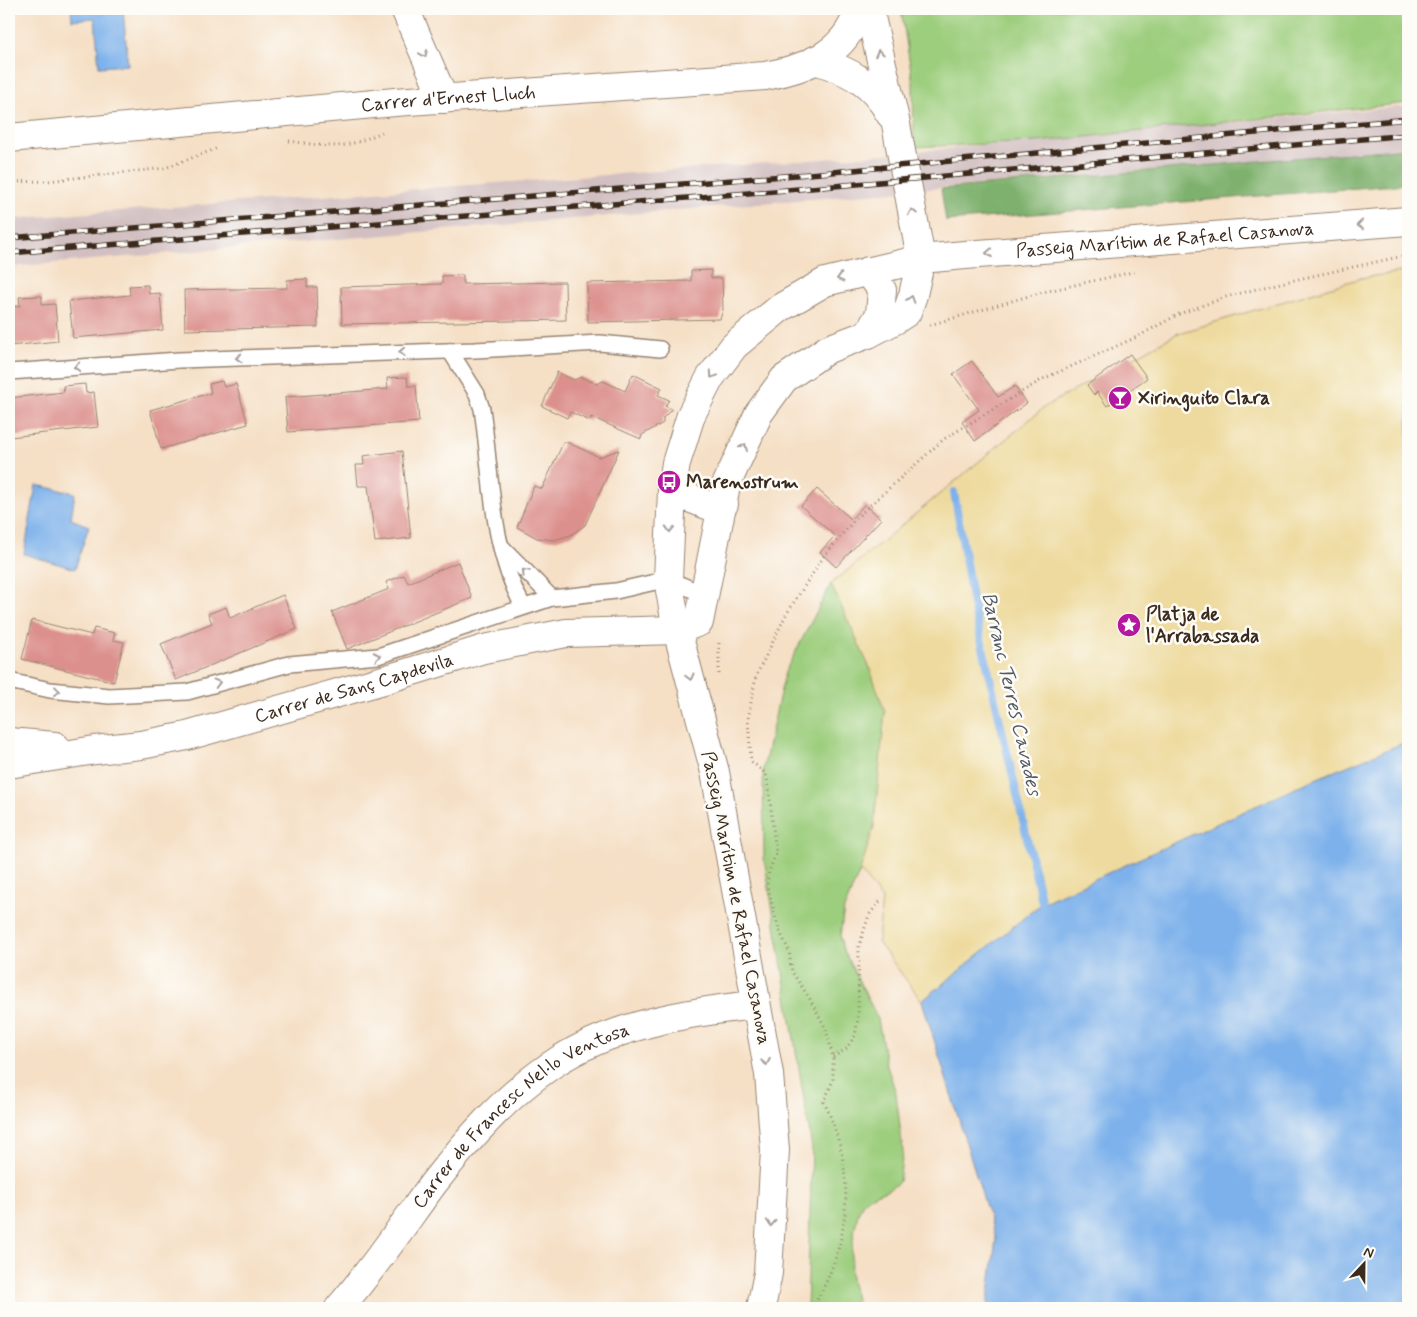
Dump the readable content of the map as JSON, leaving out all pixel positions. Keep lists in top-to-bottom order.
{
  "streets": {
    "street": [
      "Carrer d'Ernest Lluch",
      "Passeig Marítim de Rafael Casanova",
      "Carrer de Sanç Capdevila",
      "Carrer de Francesc Nel·lo Ventosa"
    ]
  },
  "crossings": [
    ["Passeig Marítim de Rafael Casanova", "Carrer de Sanç Capdevila"],
    ["Passeig Marítim de Rafael Casanova", "Carrer de Francesc Nel·lo Ventosa"]
  ],
  "water": ["Barranc Terres Cavades"],
  "places": {
    "bar": ["Xiringuito Clara"],
    "bus stop": ["Marenostrum"],
    "place": ["Platja de l'Arrabassada"]
  },
  "north": "top"
}
